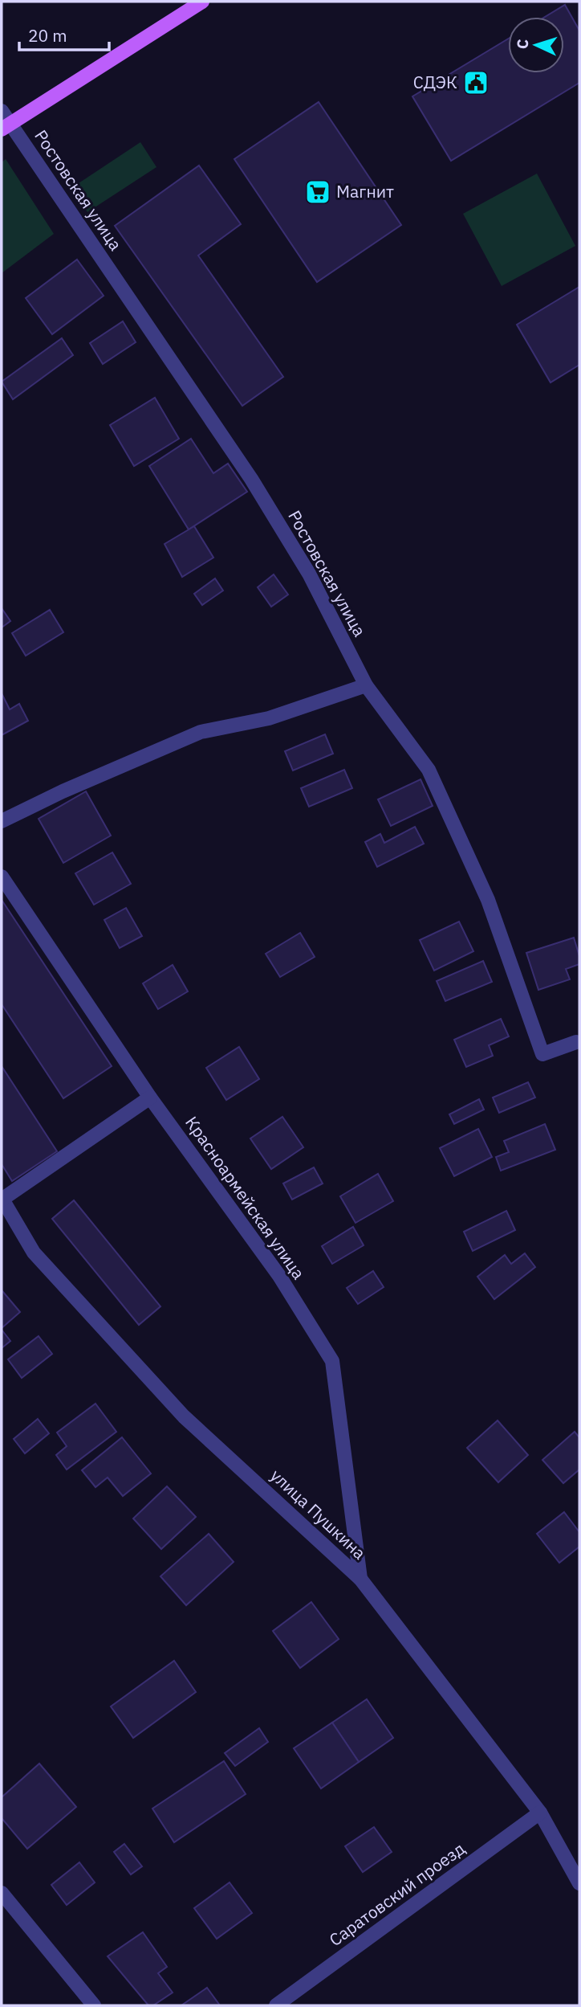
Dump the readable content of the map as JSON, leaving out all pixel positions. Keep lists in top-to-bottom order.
{
  "streets": {
    "street": [
      "Ростовская улица",
      "Красноармейская улица",
      "улица Пушкина",
      "Саратовский проезд"
    ]
  },
  "crossings": [
    ["Красноармейская улица", "улица Пушкина"],
    ["улица Пушкина", "Саратовский проезд"]
  ],
  "places": {
    "public building": ["СДЭК"],
    "supermarket": ["Магнит"]
  },
  "scale_bar": "20 m",
  "north": "left"
}
